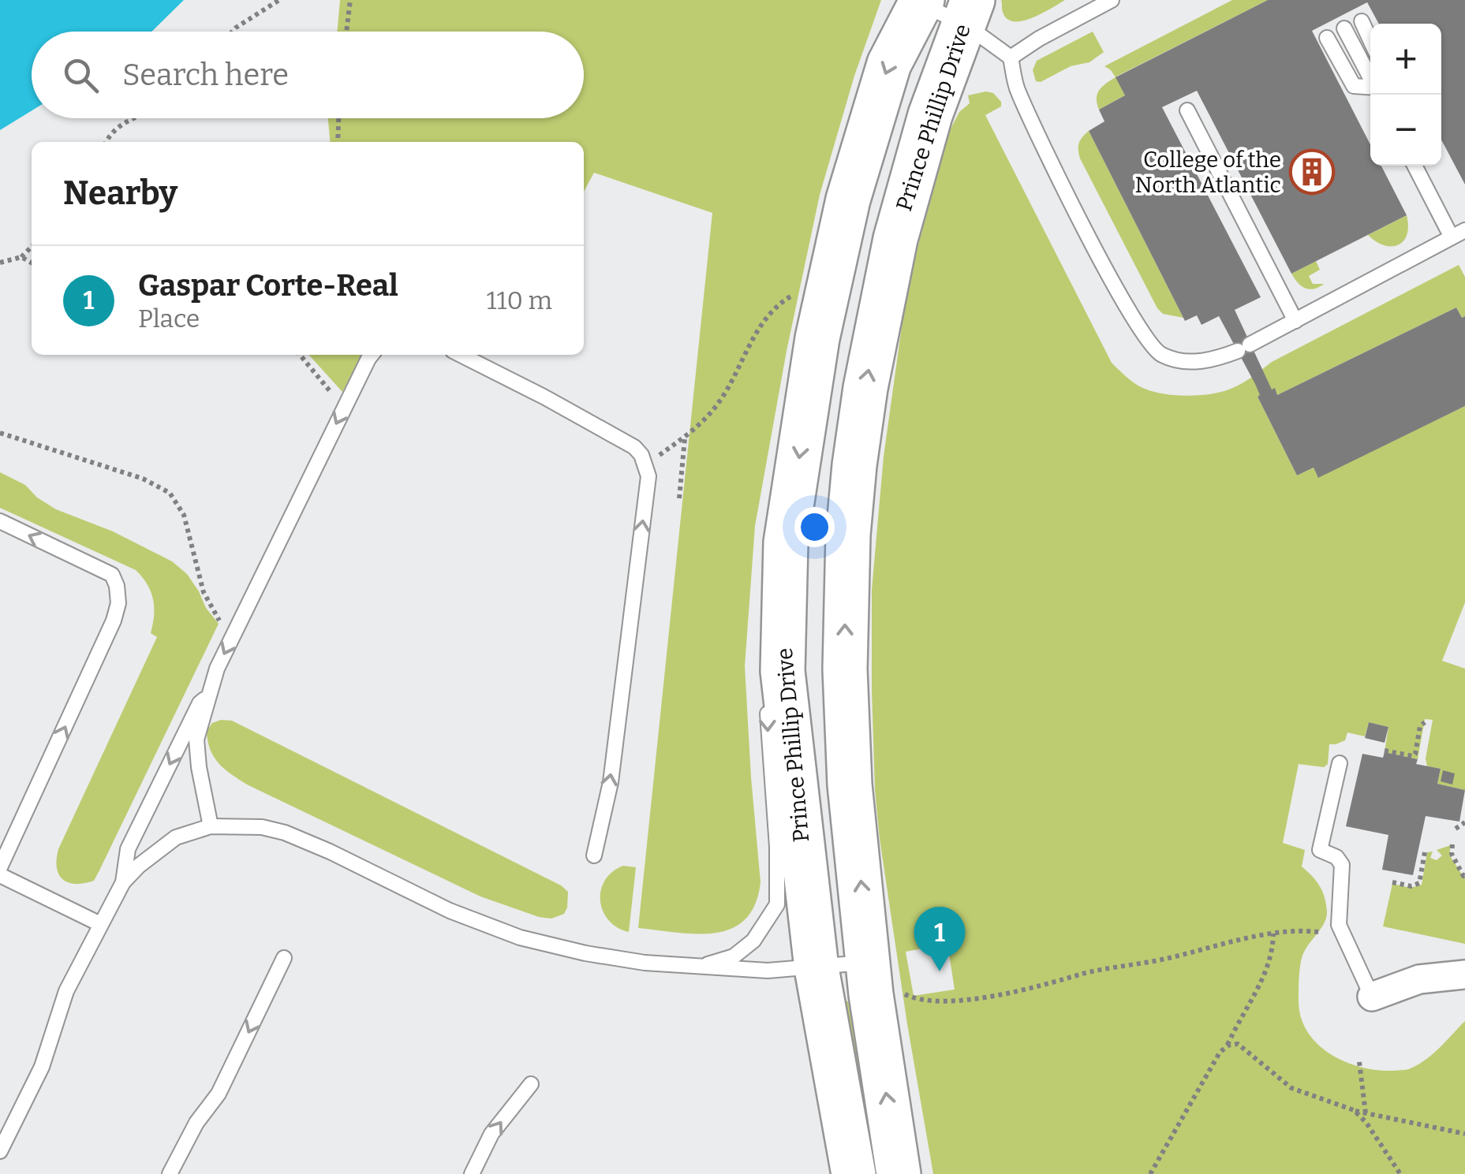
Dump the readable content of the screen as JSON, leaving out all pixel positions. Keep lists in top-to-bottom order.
{
  "streets": {
    "main road": ["Prince Phillip Drive"]
  },
  "places": {
    "building": ["College of the North Atlantic"]
  },
  "page": {
    "map_buttons": ["+", "−"],
    "search": "Search here",
    "heading": "Nearby",
    "list": [
      {
        "mark": "1",
        "name": "Gaspar Corte-Real",
        "note": "Place",
        "value": "110 m"
      }
    ],
    "pins": "1"
  }
}
